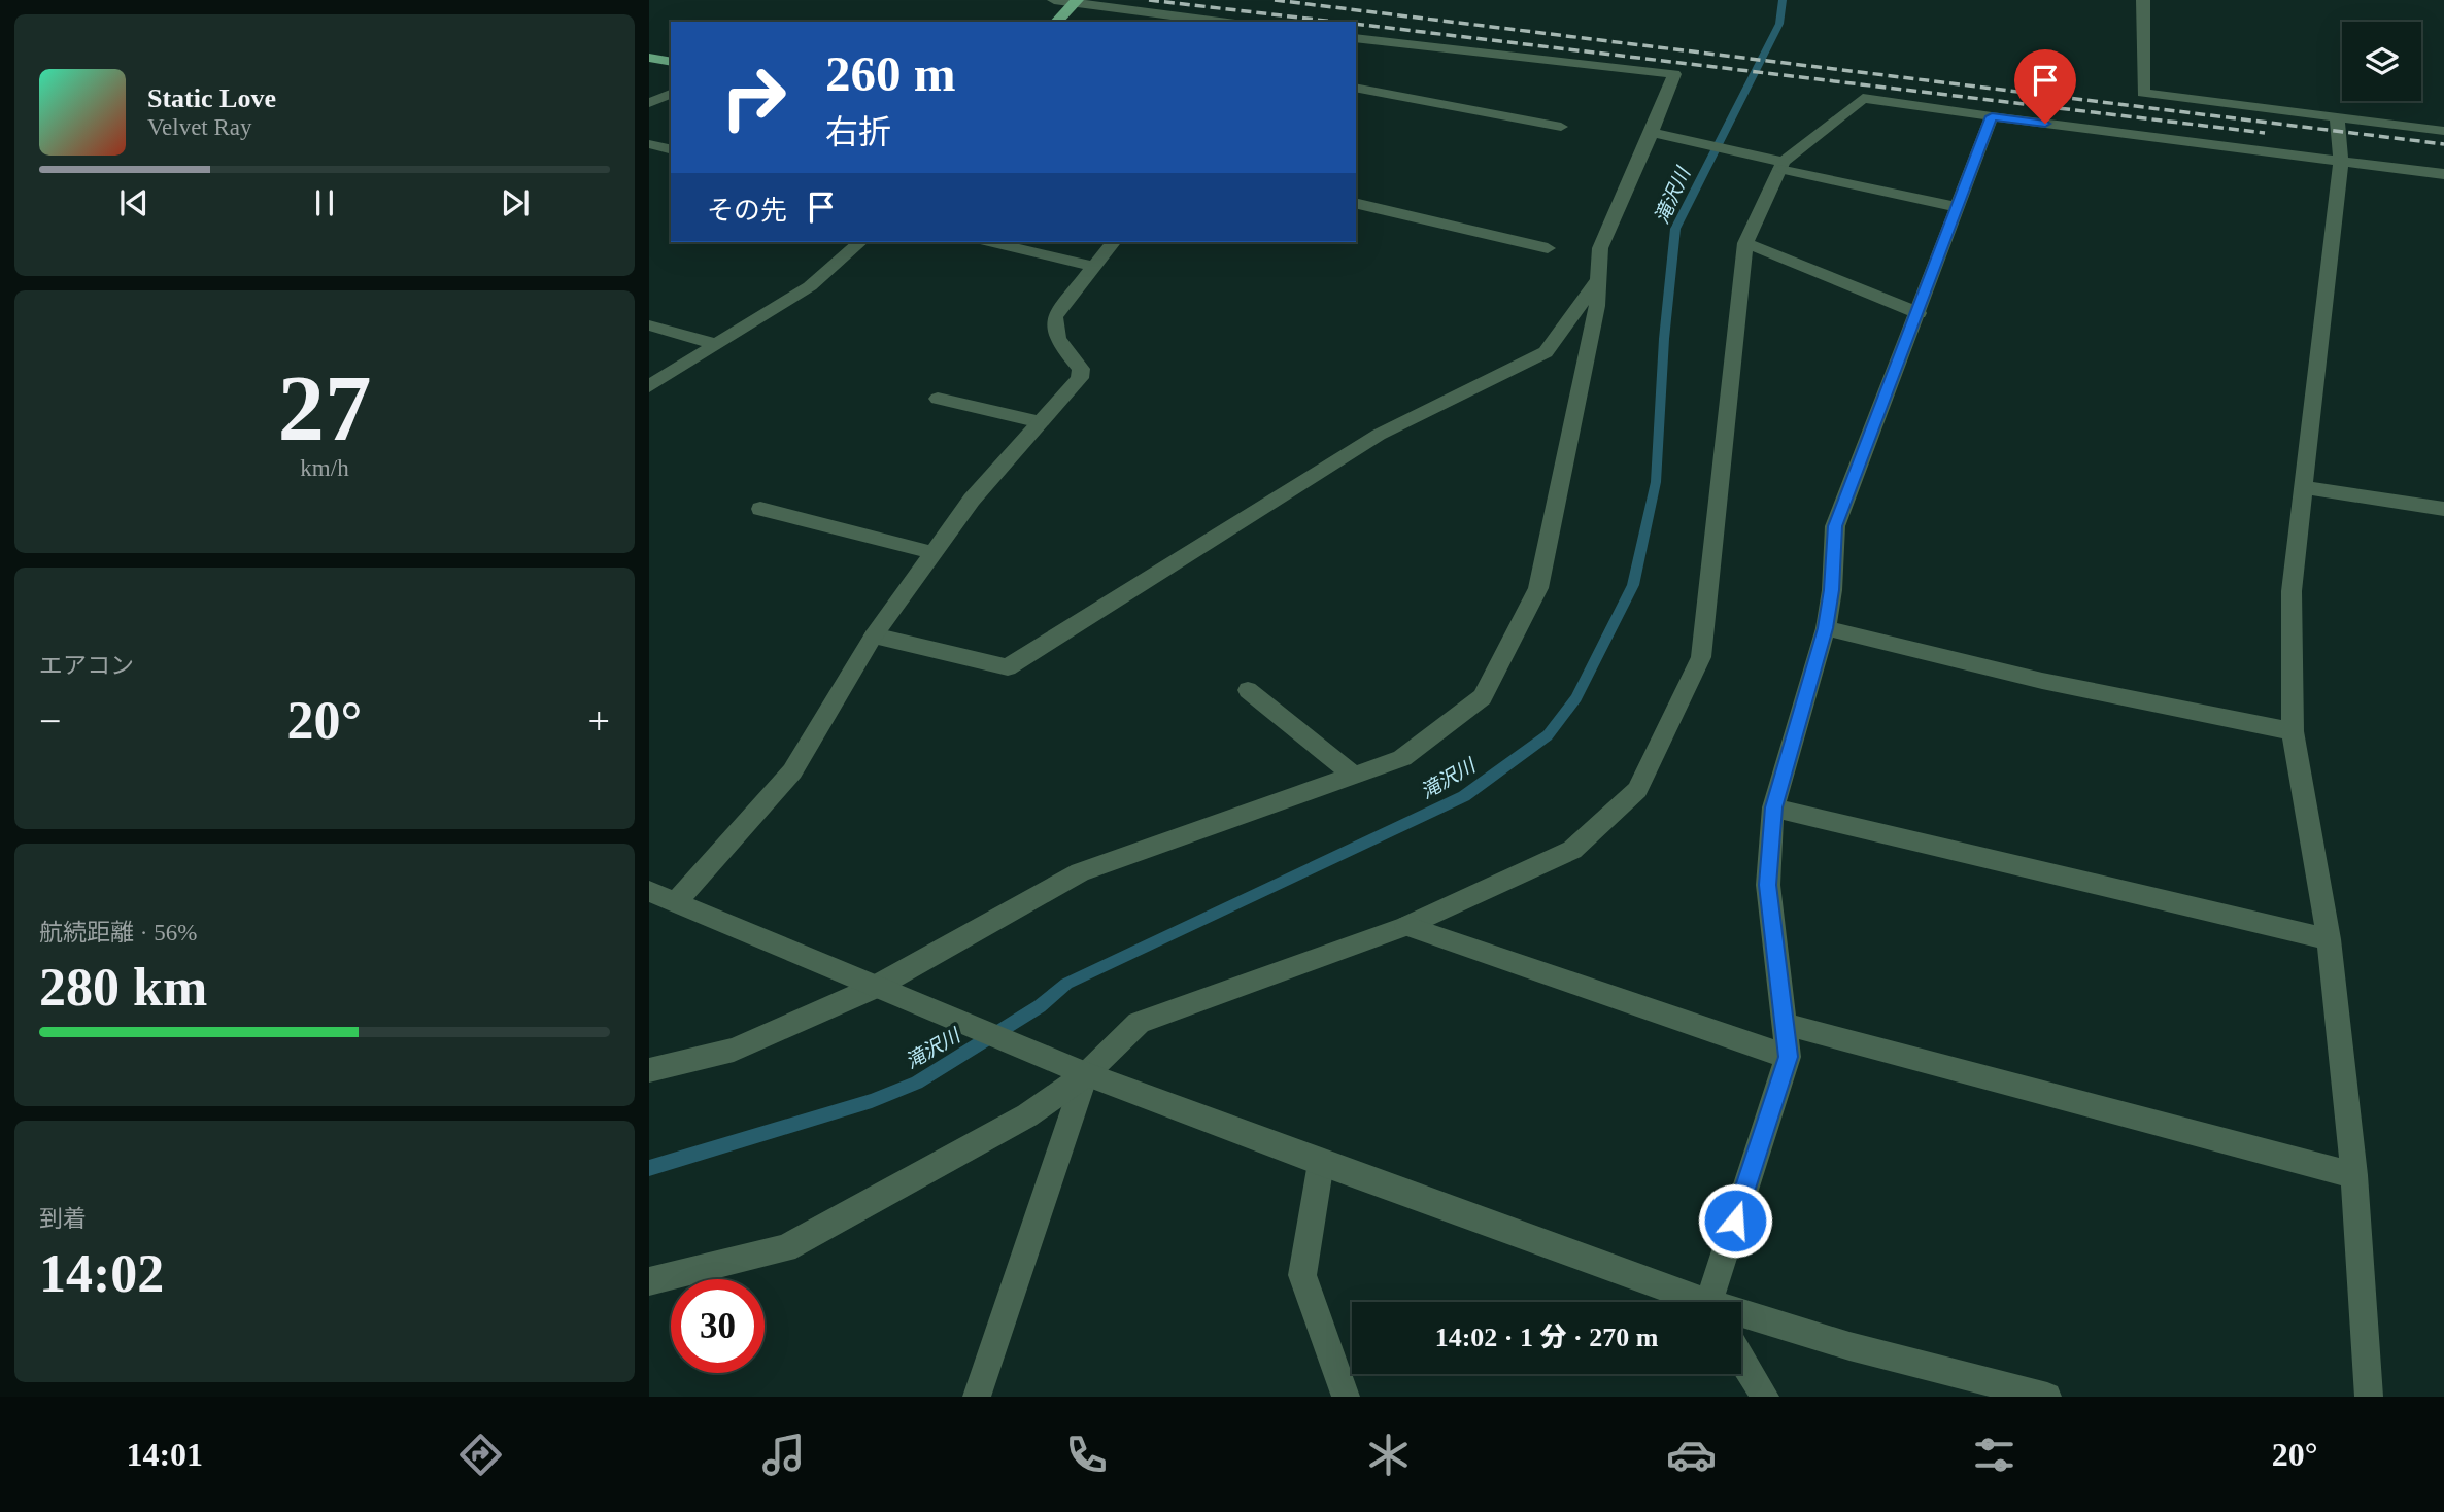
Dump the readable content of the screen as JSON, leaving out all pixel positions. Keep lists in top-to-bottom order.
{
  "water": ["滝沢川"],
  "page": {
    "turn": ["260 m", "右折"],
    "song": ["Static Love", "Velvet Ray"],
    "then": "その先",
    "tile": [
      ["27", "km/h"],
      "エアコン",
      ["航続距離 · 56%", "280 km"],
      ["到着", "14:02"]
    ],
    "heat": ["−", "20°", "+"],
    "limit": "30",
    "trip": "14:02 · 1 分 · 270 m",
    "tabs": ["14:01", "20°"]
  }
}
